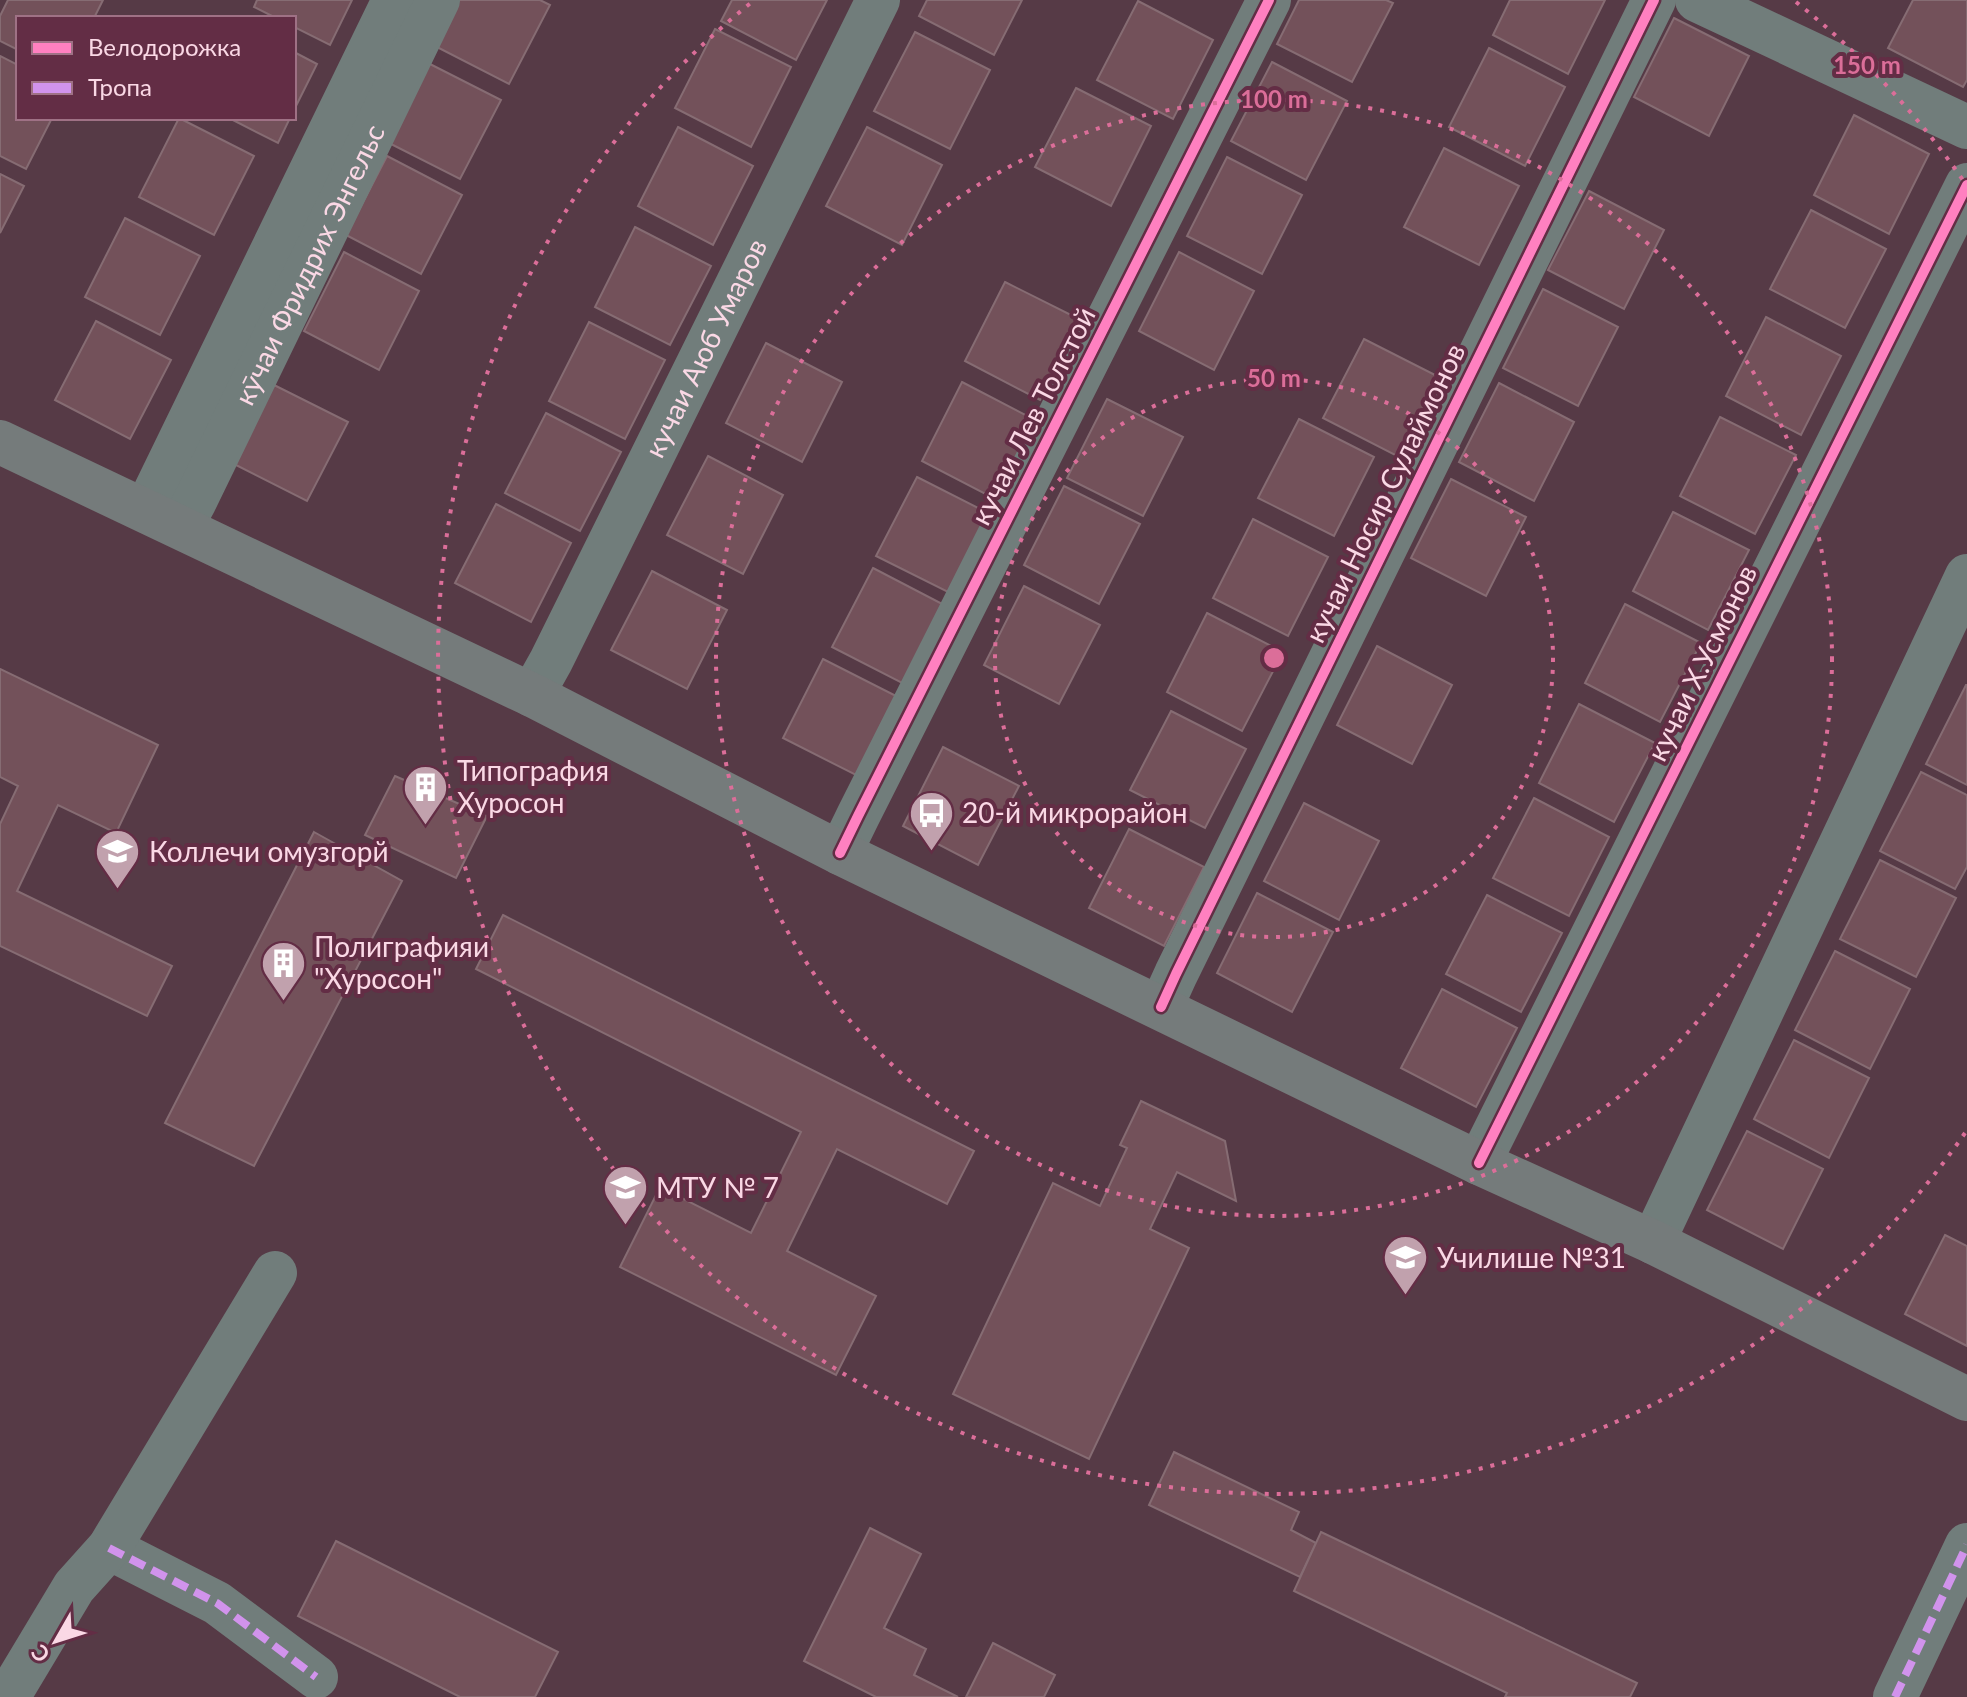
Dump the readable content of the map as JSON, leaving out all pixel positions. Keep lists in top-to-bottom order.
{
  "streets": {
    "street": [
      "кӯчаи Фридрих Энгельс",
      "кучаи Аюб Умаров",
      "кучаи Лев Толстой",
      "кучаи Носир Сулаймонов",
      "кучаи Х.Усмонов"
    ]
  },
  "places": {
    "building": ["Типография Хуросон", "Полиграфияи \"Хуросон\""],
    "bus stop": ["20-й микрорайон"],
    "school or university": ["Коллечи омузгорй", "МТУ № 7", "Училише №31"]
  },
  "legend": ["Велодорожка", "Тропа"],
  "north": "bottom left",
  "rings": ["150 m", "100 m", "50 m"]
}
